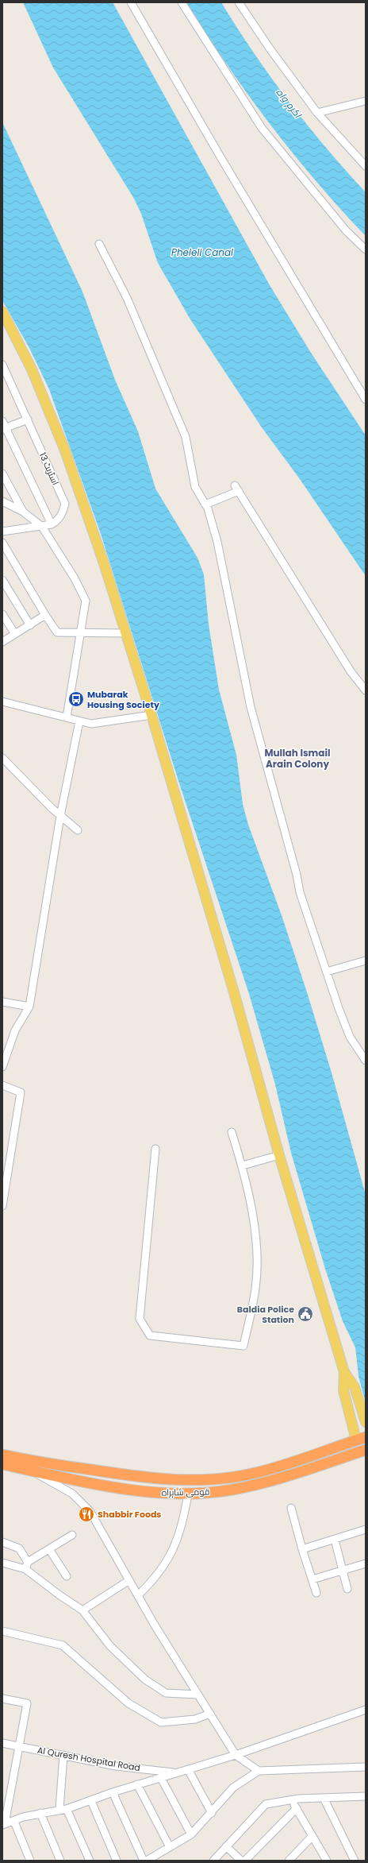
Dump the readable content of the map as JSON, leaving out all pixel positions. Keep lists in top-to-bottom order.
{
  "streets": {
    "highway": ["قومی شاہراہ"],
    "street": ["اسٹریٹ 13", "Al Quresh Hospital Road"]
  },
  "districts": ["Mullah Ismail Arain Colony"],
  "water": ["اکرم واہ", "Pheleli Canal"],
  "places": {
    "bus stop": ["Mubarak Housing Society"],
    "public building": ["Baldia Police Station"],
    "restaurant": ["Shabbir Foods"]
  }
}
